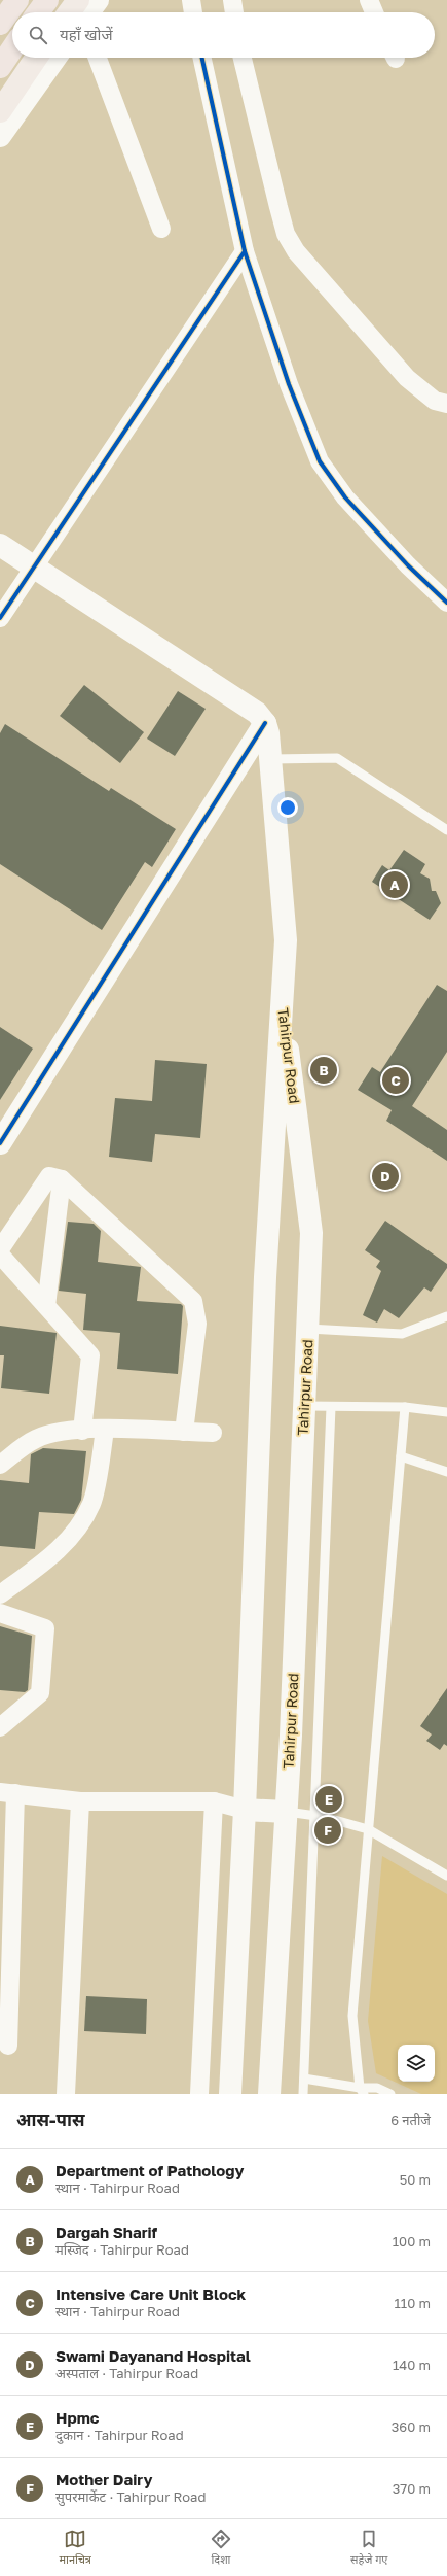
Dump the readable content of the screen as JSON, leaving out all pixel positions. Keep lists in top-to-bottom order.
{
  "streets": {
    "main road": ["Tahirpur Road"]
  },
  "page": {
    "search": "यहाँ खोजें",
    "pins": [
      "A",
      "B",
      "C",
      "D",
      "E",
      "F"
    ],
    "heading": ["आस-पास", "6 नतीजे"],
    "list": [
      {
        "mark": "A",
        "name": "Department of Pathology",
        "note": "स्थान · Tahirpur Road",
        "value": "50 m"
      },
      {
        "mark": "B",
        "name": "Dargah Sharif",
        "note": "मस्जिद · Tahirpur Road",
        "value": "100 m"
      },
      {
        "mark": "C",
        "name": "Intensive Care Unit Block",
        "note": "स्थान · Tahirpur Road",
        "value": "110 m"
      },
      {
        "mark": "D",
        "name": "Swami Dayanand Hospital",
        "note": "अस्पताल · Tahirpur Road",
        "value": "140 m"
      },
      {
        "mark": "E",
        "name": "Hpmc",
        "note": "दुकान · Tahirpur Road",
        "value": "360 m"
      },
      {
        "mark": "F",
        "name": "Mother Dairy",
        "note": "सुपरमार्केट · Tahirpur Road",
        "value": "370 m"
      }
    ],
    "nav": ["मानचित्र", "दिशा", "सहेजे गए"]
  }
}
